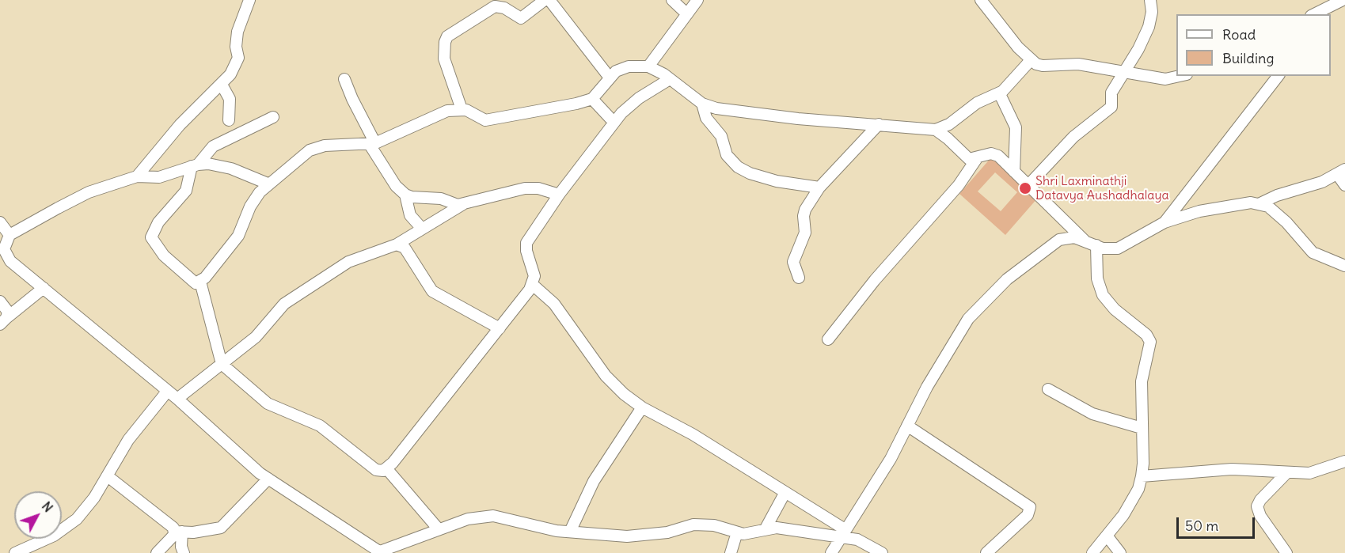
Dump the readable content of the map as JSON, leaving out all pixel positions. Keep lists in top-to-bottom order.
{
  "places": ["Shri Laxminathji Datavya Aushadhalaya"],
  "legend": ["Road", "Building"],
  "scale_bar": "50 m",
  "north": "top right"
}
